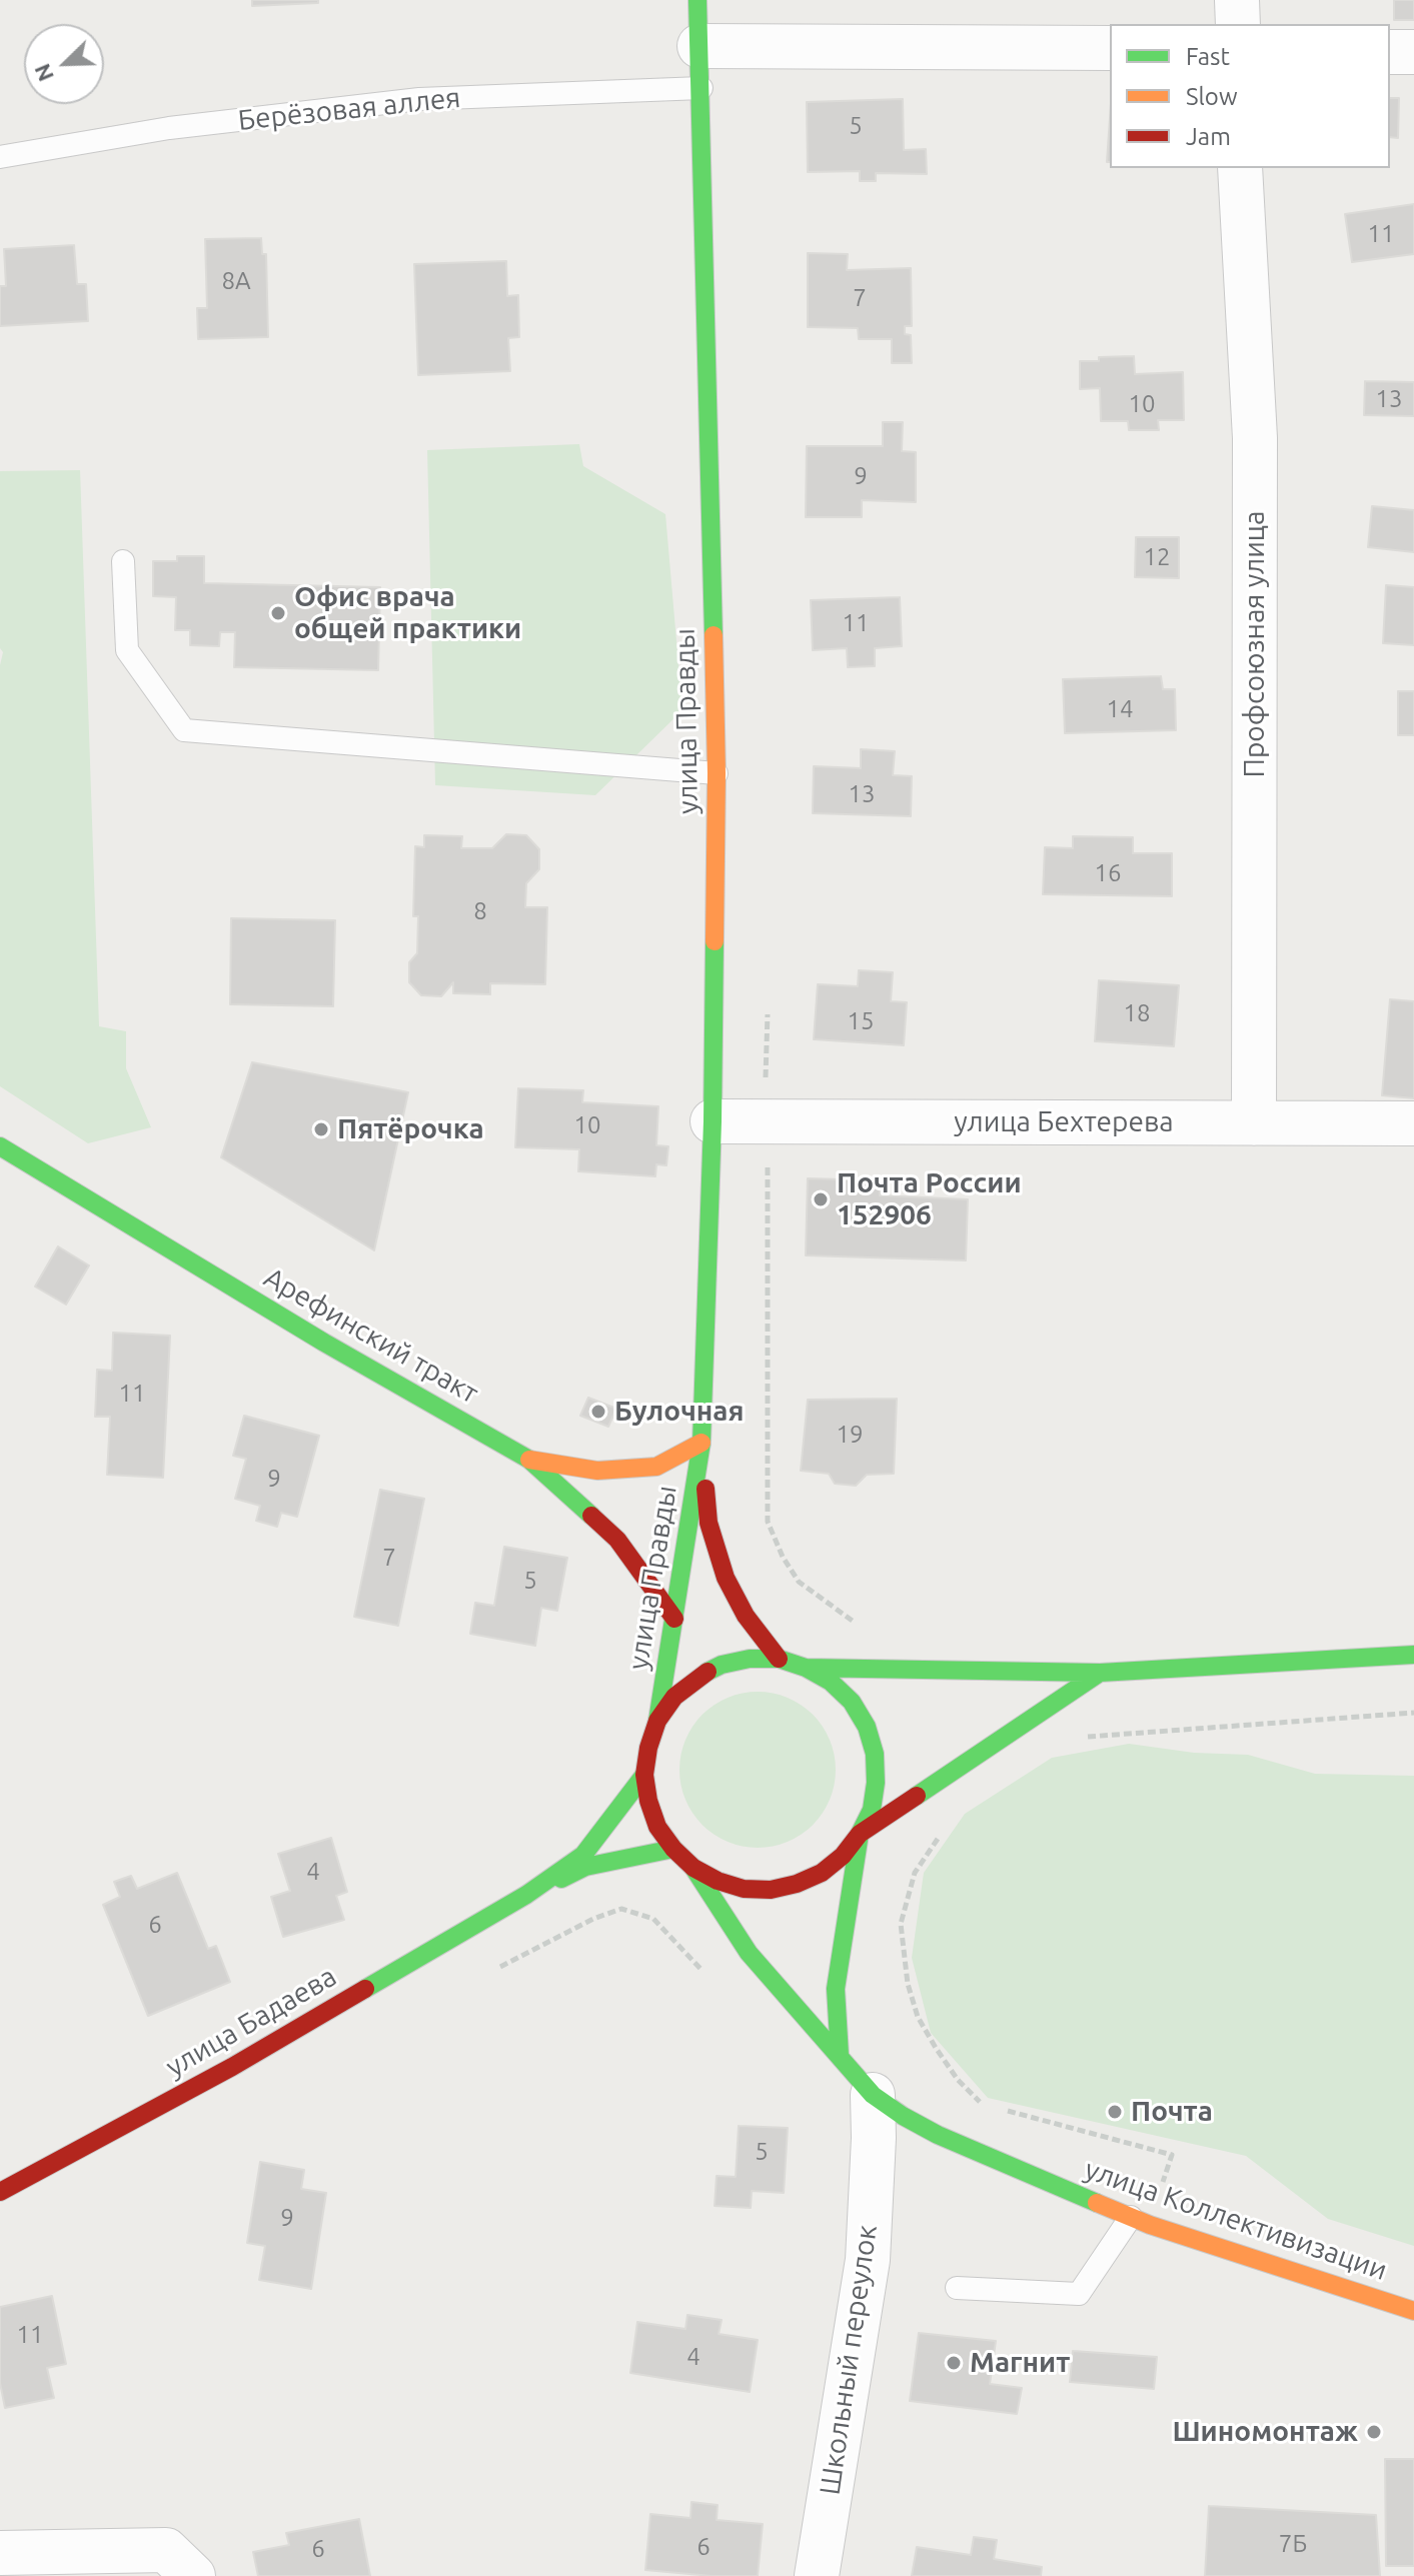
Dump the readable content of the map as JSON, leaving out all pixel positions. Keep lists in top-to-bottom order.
{
  "streets": {
    "street": [
      "Берёзовая аллея",
      "Профсоюзная улица",
      "улица Правды",
      "улица Бехтерева",
      "Арефинский тракт",
      "улица Бадаева",
      "улица Коллективизации",
      "Школьный переулок"
    ]
  },
  "crossings": [
    ["Берёзовая аллея", "улица Правды"],
    ["Профсоюзная улица", "улица Бехтерева"],
    ["улица Правды", "улица Бехтерева"],
    ["улица Правды", "Арефинский тракт"],
    ["улица Правды", "улица Бадаева"],
    ["улица Правды", "улица Коллективизации"],
    ["улица Бадаева", "улица Коллективизации"],
    ["улица Коллективизации", "Школьный переулок"]
  ],
  "places": [
    "Офис врача общей практики",
    "Пятёрочка",
    "Почта России 152906",
    "Булочная",
    "Почта",
    "Магнит",
    "Шиномонтаж"
  ],
  "house_numbers": [
    "5",
    "11",
    "8А",
    "7",
    "13",
    "10",
    "9",
    "12",
    "11",
    "14",
    "13",
    "16",
    "8",
    "18",
    "15",
    "10",
    "11",
    "19",
    "9",
    "7",
    "5",
    "4",
    "6",
    "5",
    "9",
    "11",
    "4",
    "7Б",
    "6",
    "6"
  ],
  "legend": ["Fast", "Slow", "Jam"],
  "north": "bottom left"
}
